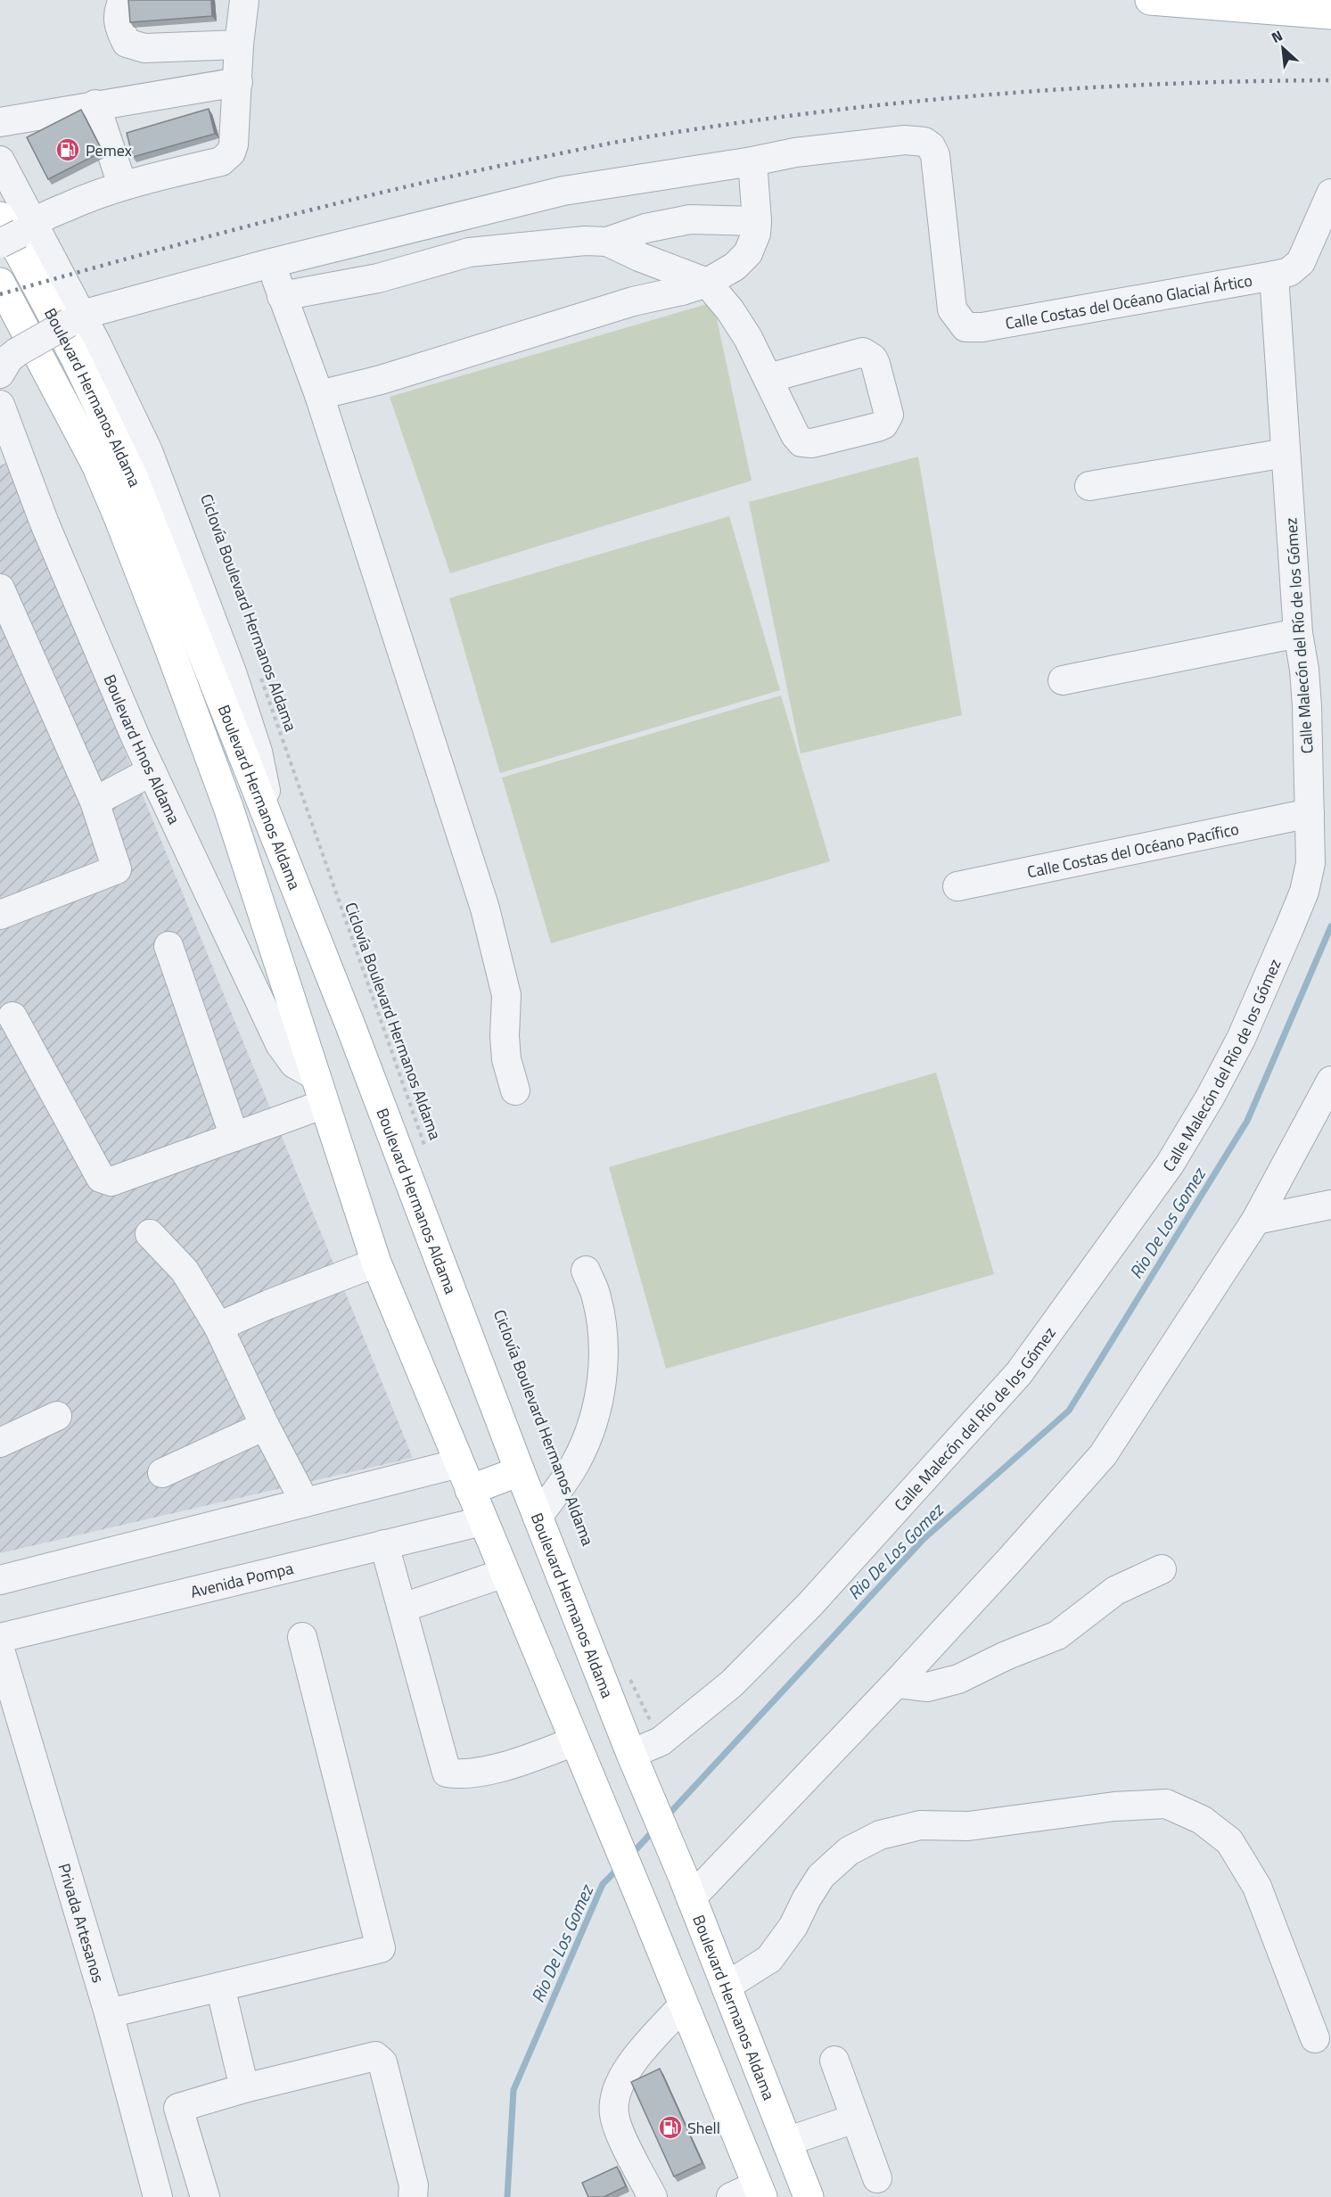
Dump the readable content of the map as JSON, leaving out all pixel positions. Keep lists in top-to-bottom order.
{
  "streets": {
    "main road": ["Boulevard Hermanos Aldama"],
    "street": [
      "Calle Costas del Océano Glacial Ártico",
      "Calle Malecón del Río de los Gómez",
      "Boulevard Hnos Aldama",
      "Calle Costas del Océano Pacífico",
      "Avenida Pompa",
      "Privada Artesanos"
    ],
    "path": ["Ciclovía Boulevard Hermanos Aldama"]
  },
  "crossings": [
    ["Calle Costas del Océano Glacial Ártico", "Calle Malecón del Río de los Gómez"],
    ["Boulevard Hermanos Aldama", "Calle Malecón del Río de los Gómez"],
    ["Boulevard Hermanos Aldama", "Boulevard Hnos Aldama"],
    ["Boulevard Hermanos Aldama", "Avenida Pompa"],
    ["Calle Malecón del Río de los Gómez", "Calle Costas del Océano Pacífico"]
  ],
  "water": ["Rio De Los Gomez"],
  "places": {
    "fuel station": ["Pemex", "Shell"]
  },
  "north": "top left"
}
